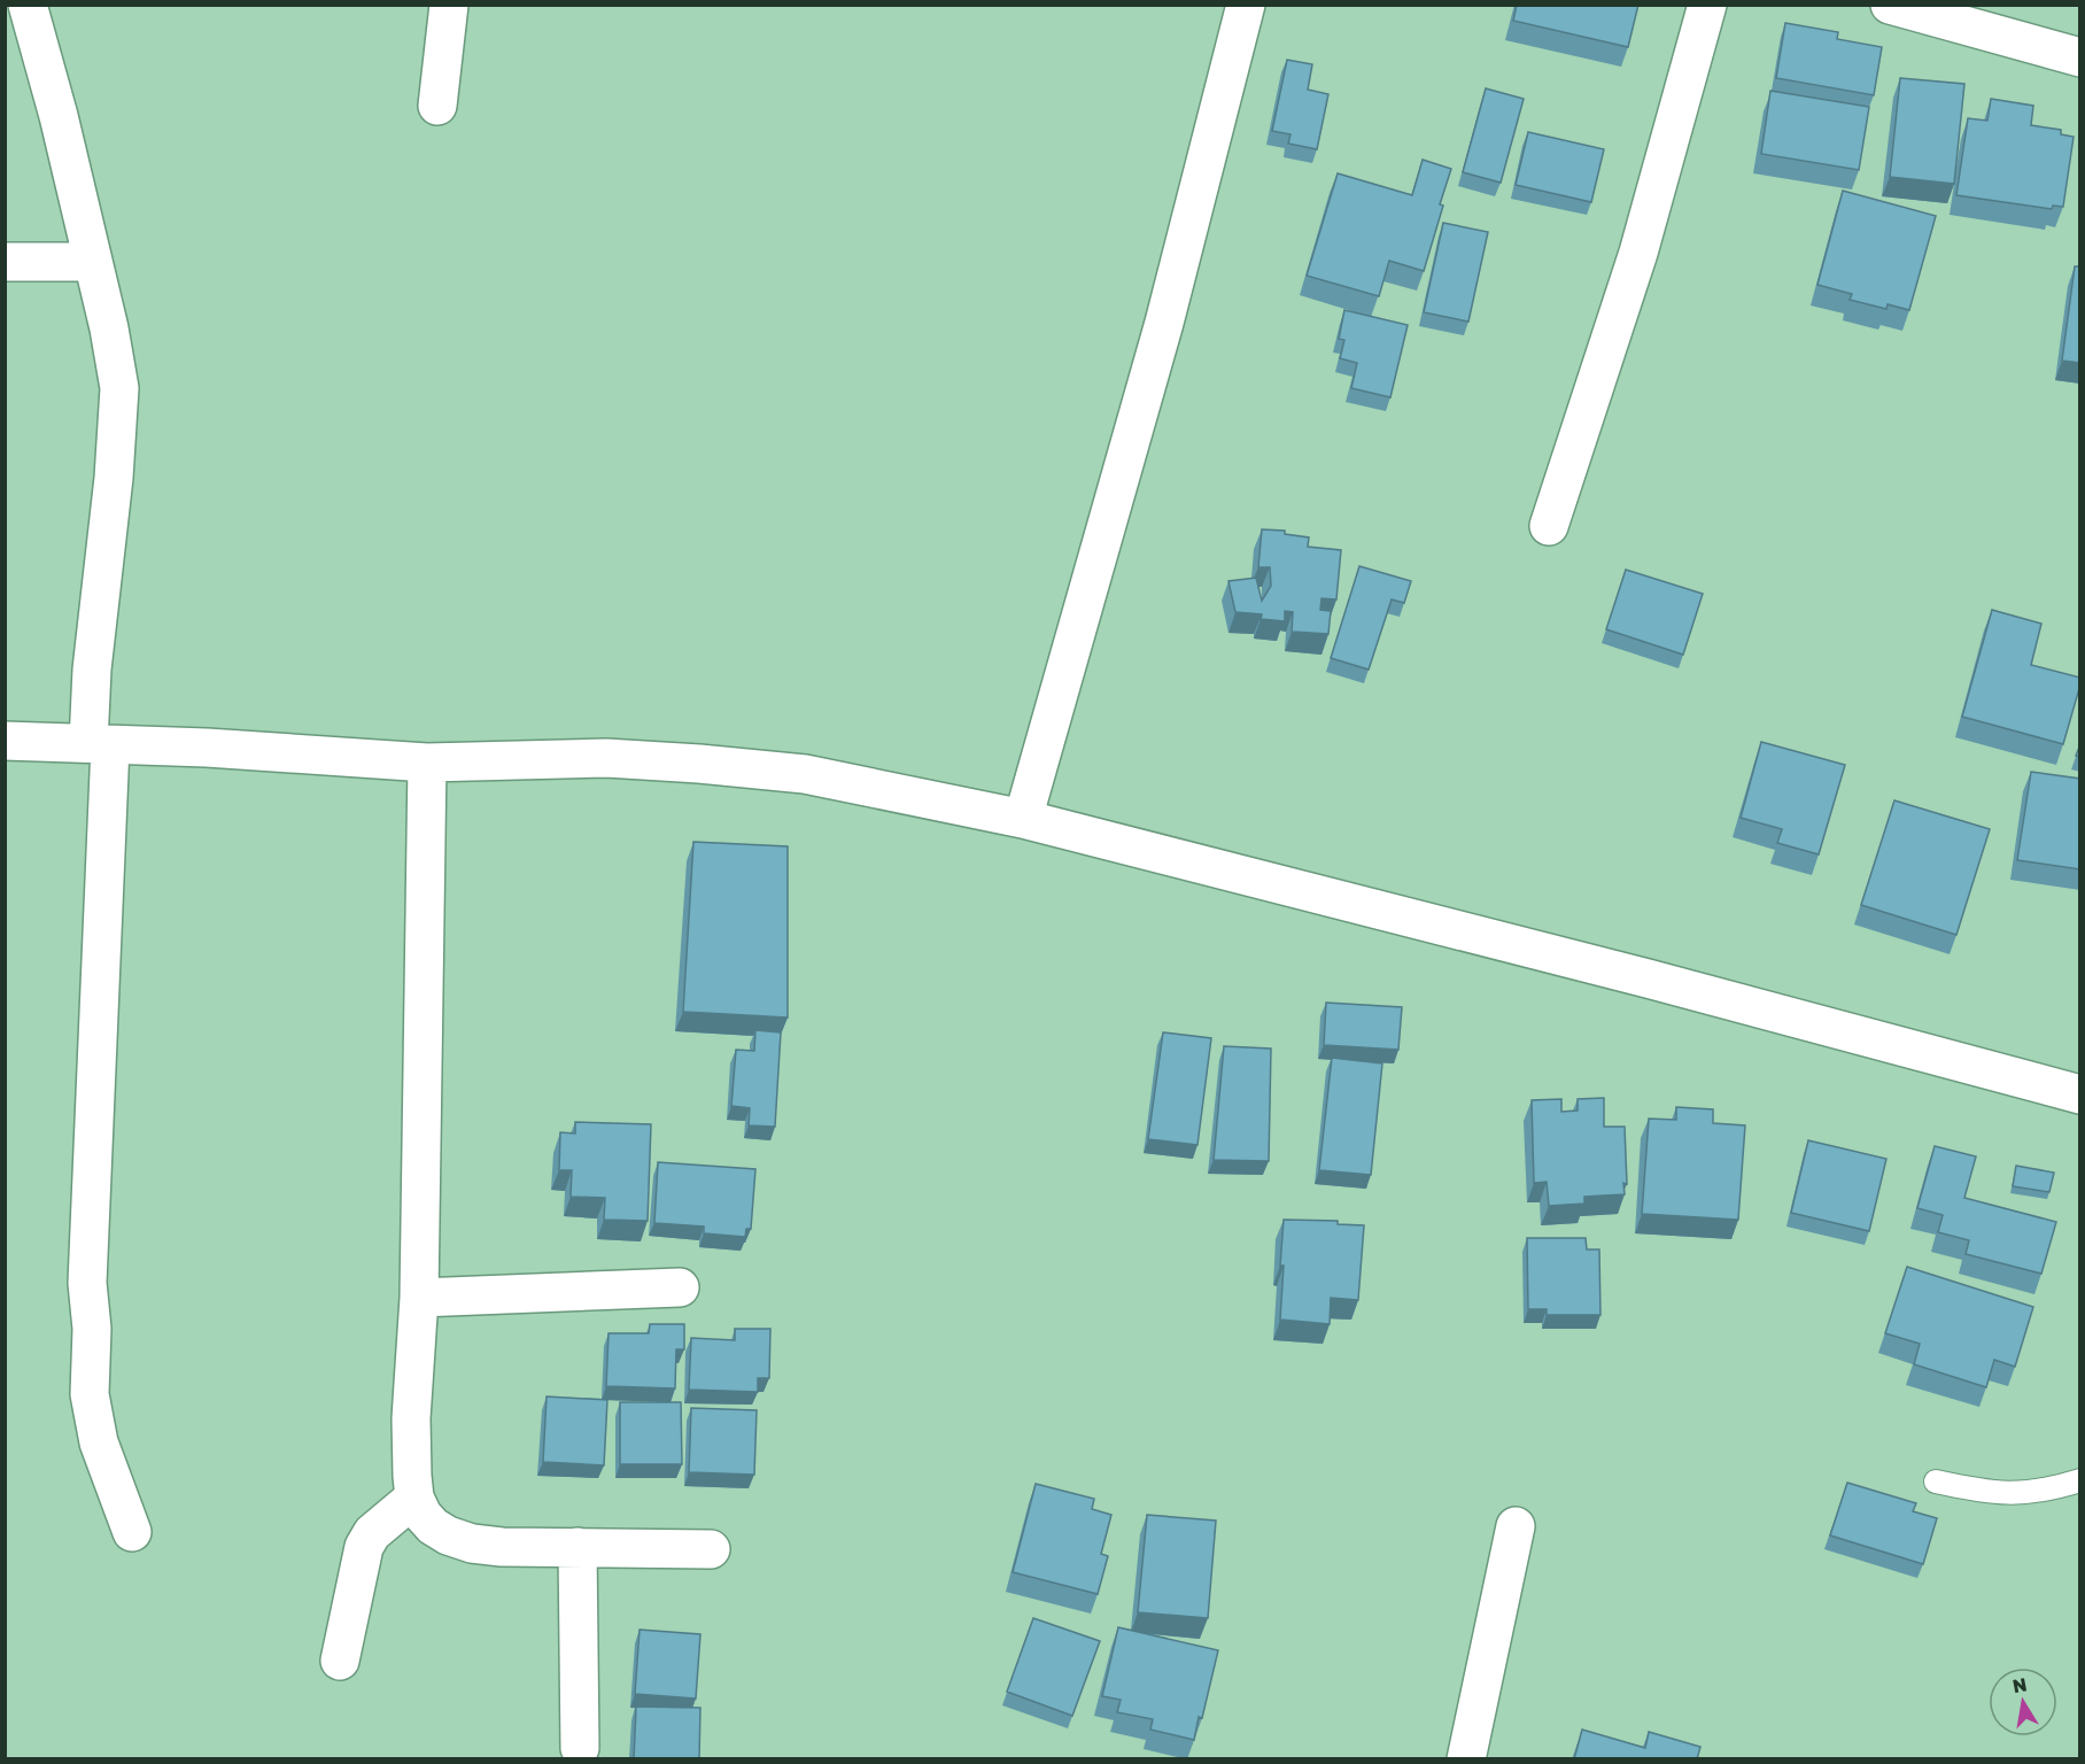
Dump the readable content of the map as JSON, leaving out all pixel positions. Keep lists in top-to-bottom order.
{
  "north": "top"
}
